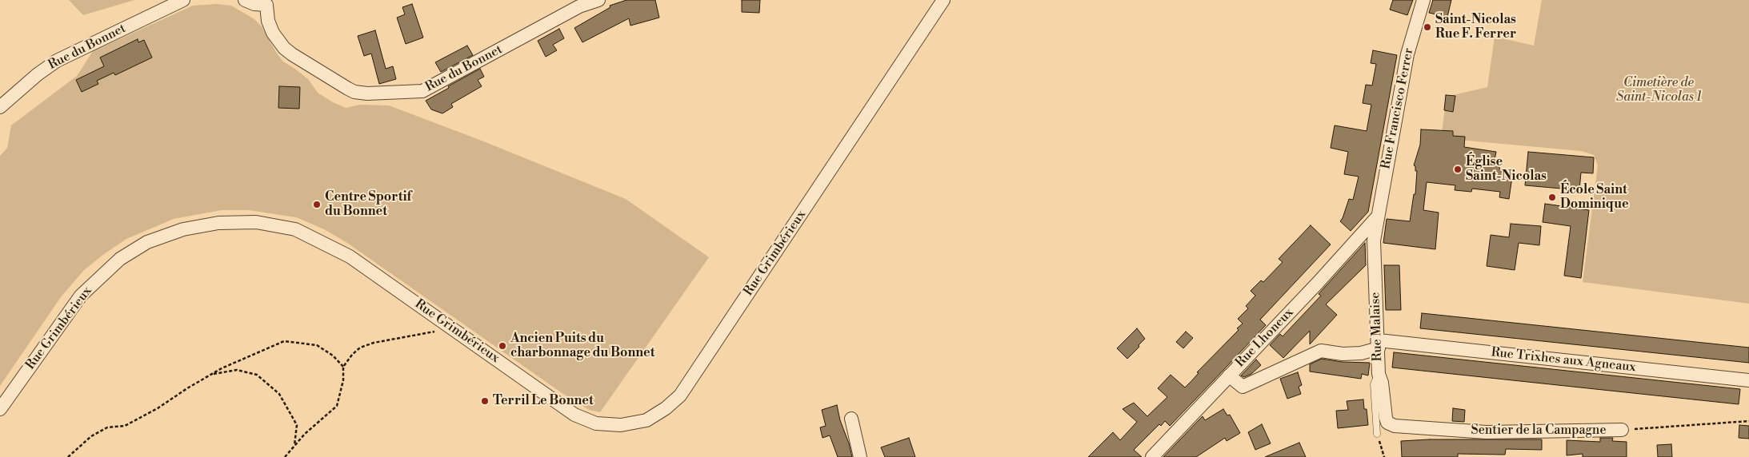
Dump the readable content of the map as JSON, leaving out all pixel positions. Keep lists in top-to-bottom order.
{
  "streets": {
    "street": [
      "Rue du Bonnet",
      "Rue Francisco Ferrer",
      "Rue Grimbérieux",
      "Rue Malaise",
      "Rue Lhoneux",
      "Rue Trixhes aux Agneaux",
      "Sentier de la Campagne"
    ]
  },
  "crossings": [
    ["Rue Francisco Ferrer", "Rue Malaise"],
    ["Rue Francisco Ferrer", "Rue Lhoneux"],
    ["Rue Malaise", "Rue Lhoneux"],
    ["Rue Malaise", "Rue Trixhes aux Agneaux"],
    ["Rue Malaise", "Sentier de la Campagne"]
  ],
  "parks": ["Cimetière de Saint-Nicolas 1"],
  "places": [
    "Saint-Nicolas Rue F. Ferrer",
    "Église Saint-Nicolas",
    "École Saint Dominique",
    "Centre Sportif du Bonnet",
    "Ancien Puits du charbonnage du Bonnet",
    "Terril Le Bonnet"
  ]
}
